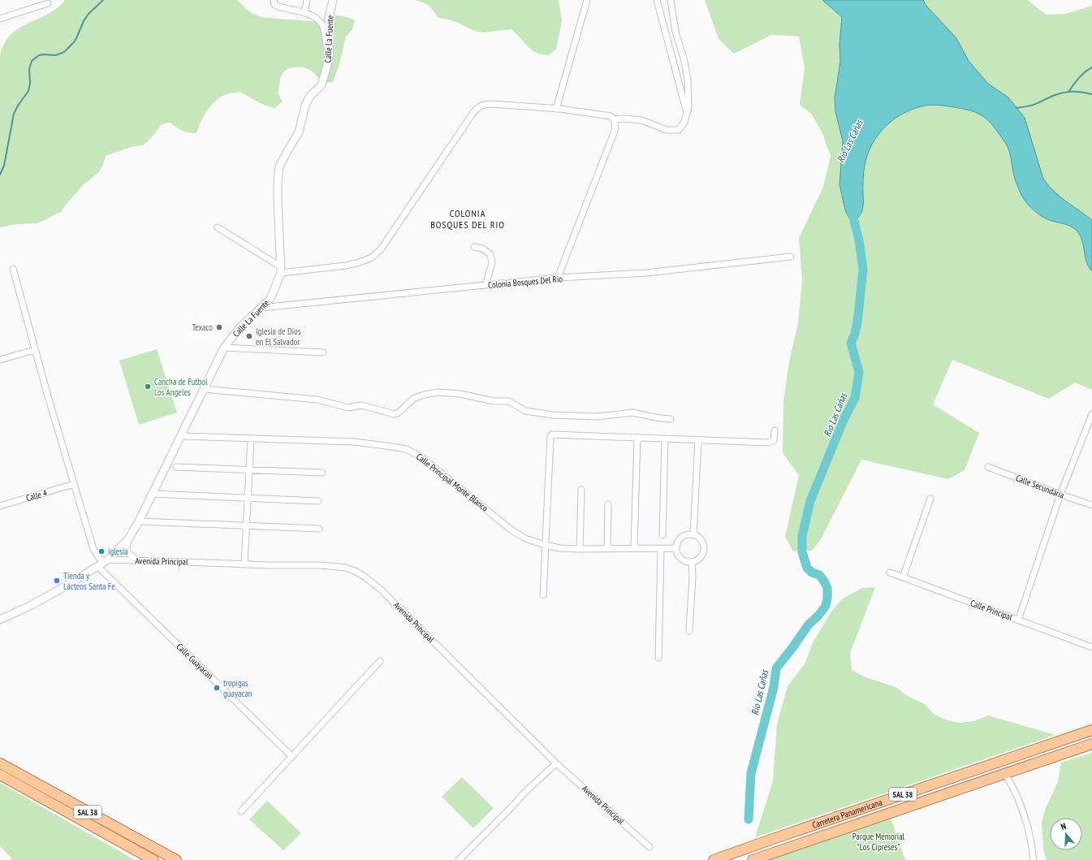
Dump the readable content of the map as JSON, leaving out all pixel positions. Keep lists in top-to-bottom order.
{
  "streets": {
    "highway": ["SAL 38", "Carretera Panamericana"],
    "street": [
      "Calle La Fuente",
      "Colonia Bosques Del Rio",
      "Calle Principal Monte Blanco",
      "Calle Secundaria",
      "Calle 4",
      "Avenida Principal",
      "Calle Principal",
      "Calle Guayacan"
    ]
  },
  "crossings": [
    ["Calle La Fuente", "Colonia Bosques Del Rio"],
    ["Calle La Fuente", "Calle Principal Monte Blanco"],
    ["Calle La Fuente", "Avenida Principal"],
    ["Calle La Fuente", "Calle Guayacan"],
    ["Calle 4", "Calle Guayacan"],
    ["Avenida Principal", "Calle Guayacan"]
  ],
  "districts": ["COLONIA BOSQUES DEL RIO"],
  "water": ["Río Las Cañas"],
  "parks": ["Parque Memorial \"Los Cipreses\""],
  "places": [
    "Texaco",
    "Iglesia de Dios en El Salvador",
    "Cancha de Futbol Los Angeles",
    "iglesia",
    "Tienda y Lácteos Santa Fe",
    "tropigas guayacan"
  ],
  "north": "top"
}
